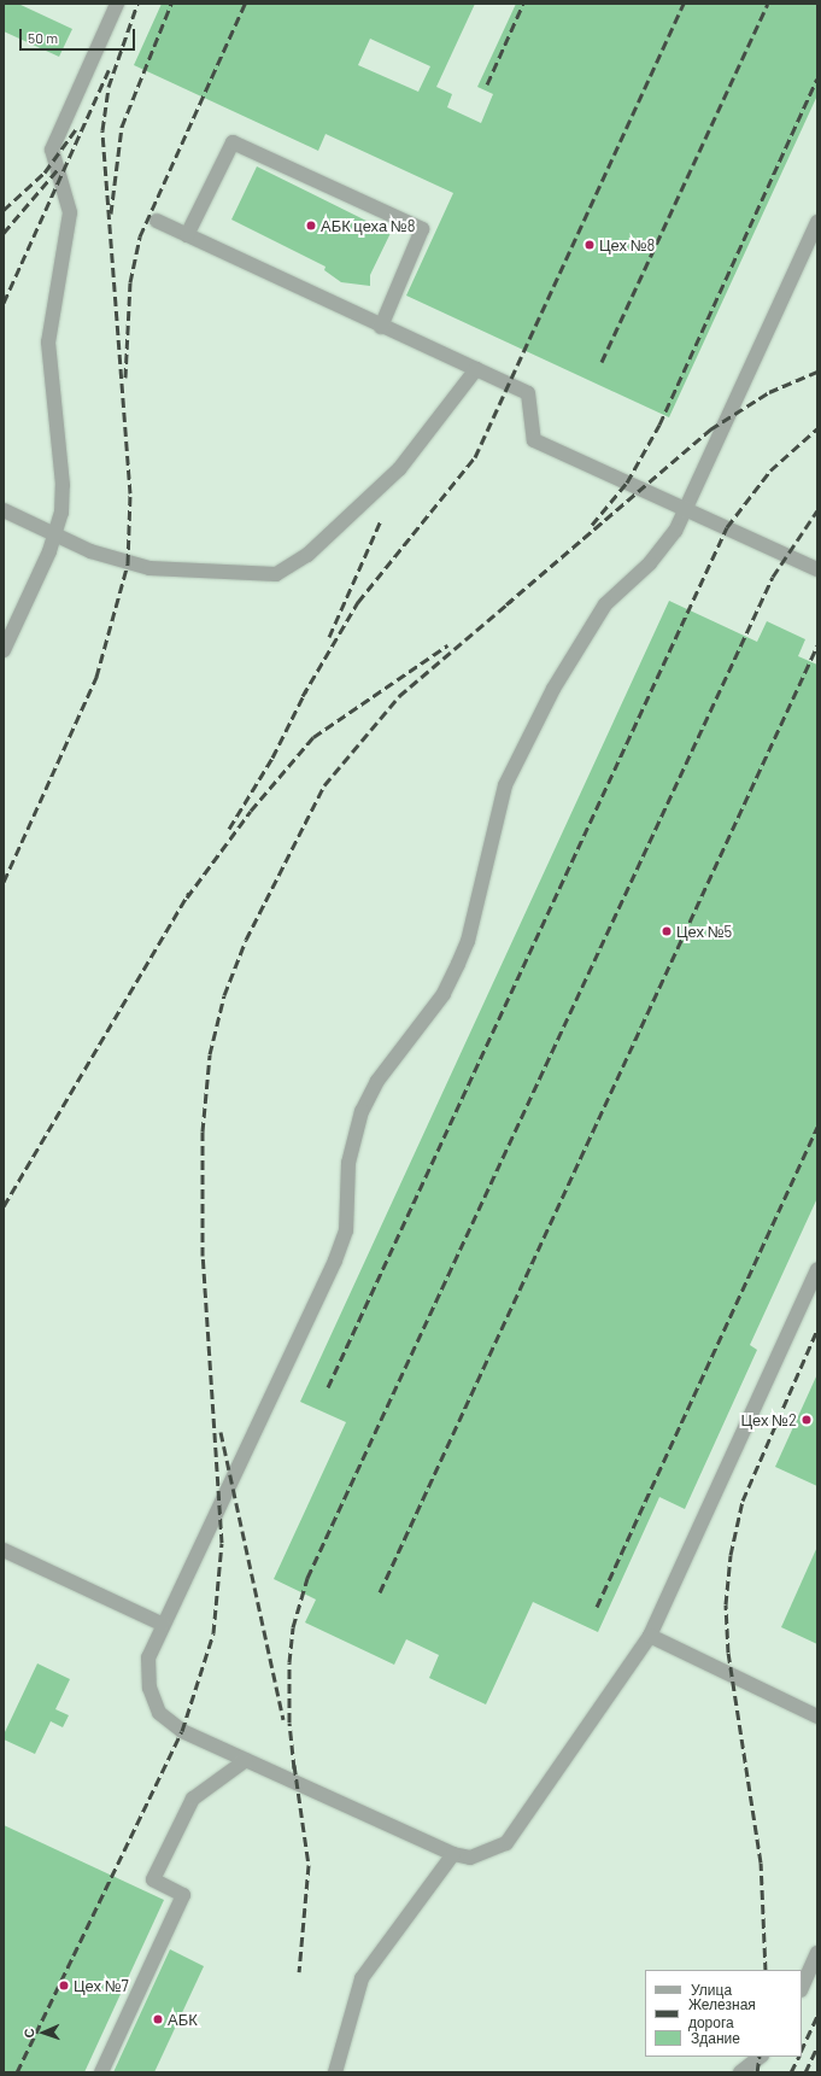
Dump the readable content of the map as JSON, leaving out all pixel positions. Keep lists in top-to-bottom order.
{
  "places": [
    "АБК цеха №8",
    "Цех №8",
    "Цех №5",
    "Цех №2",
    "Цех №7",
    "АБК"
  ],
  "legend": ["Улица", "Железная дорога", "Здание"],
  "scale_bar": "50 m",
  "north": "left"
}
